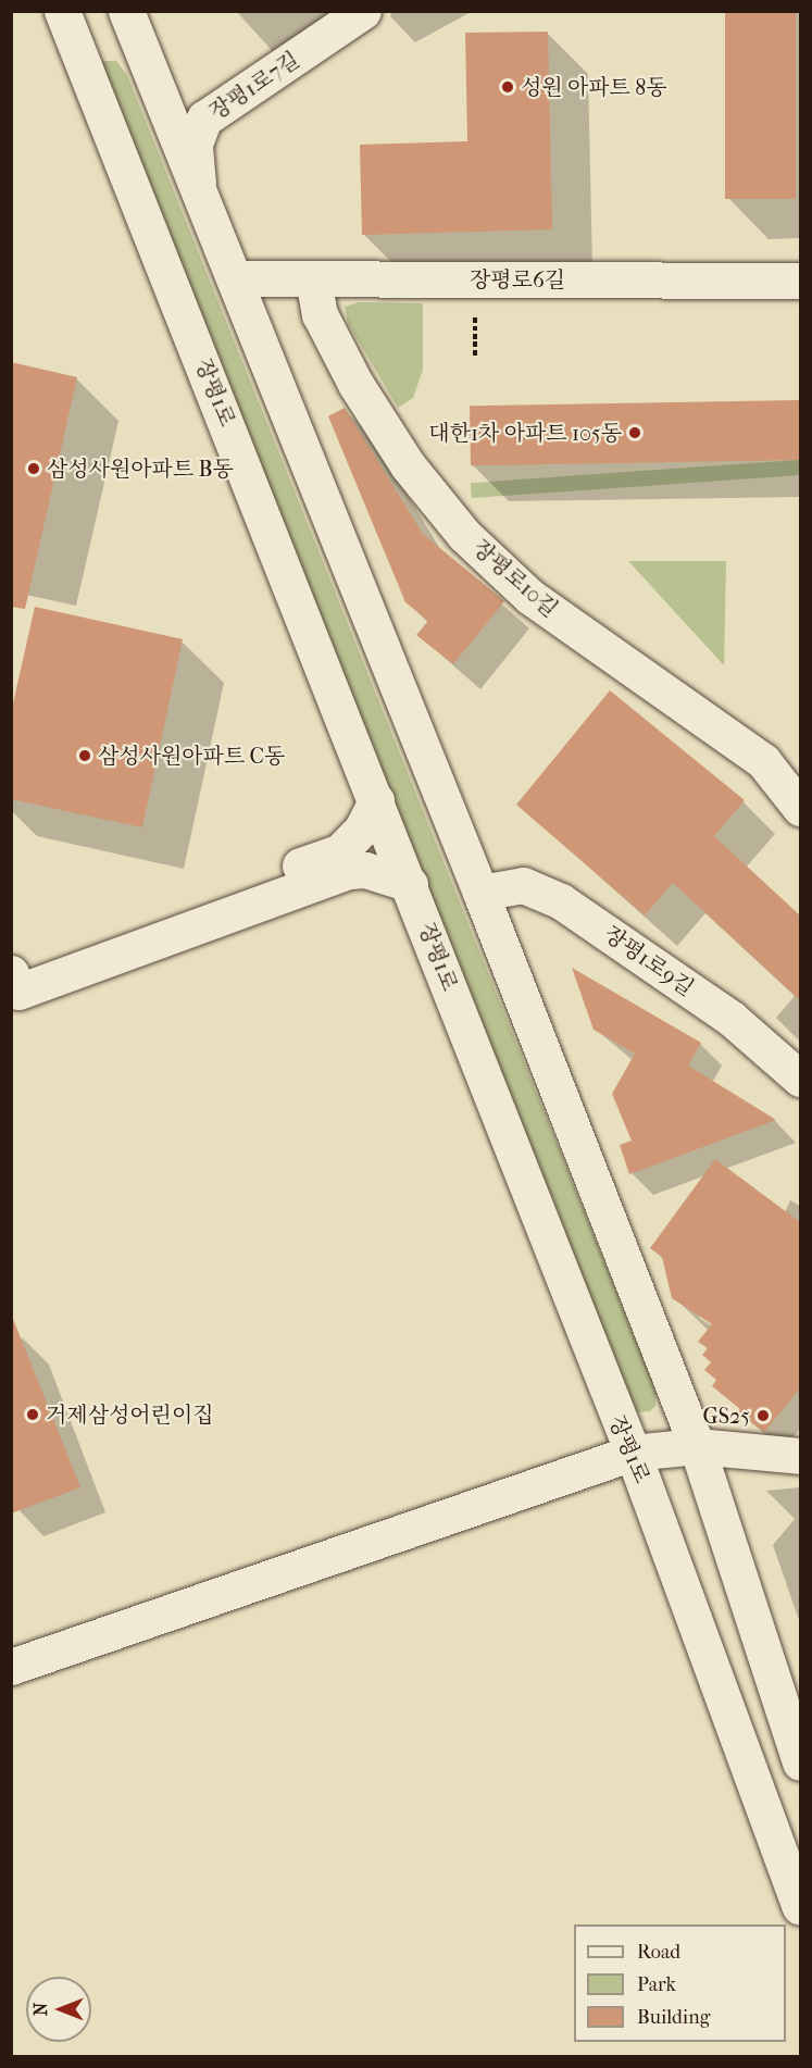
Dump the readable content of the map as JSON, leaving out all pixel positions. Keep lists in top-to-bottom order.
{
  "streets": {
    "street": [
      "장평1로7길",
      "장평로6길",
      "장평1로",
      "장평로10길",
      "장평1로9길"
    ]
  },
  "crossings": [
    ["장평로6길", "장평로10길"]
  ],
  "places": [
    "성원 아파트 8동",
    "대한1차 아파트 105동",
    "삼성사원아파트 B동",
    "삼성사원아파트 C동",
    "거제삼성어린이집",
    "GS25"
  ],
  "legend": ["Road", "Park", "Building"],
  "north": "left"
}
